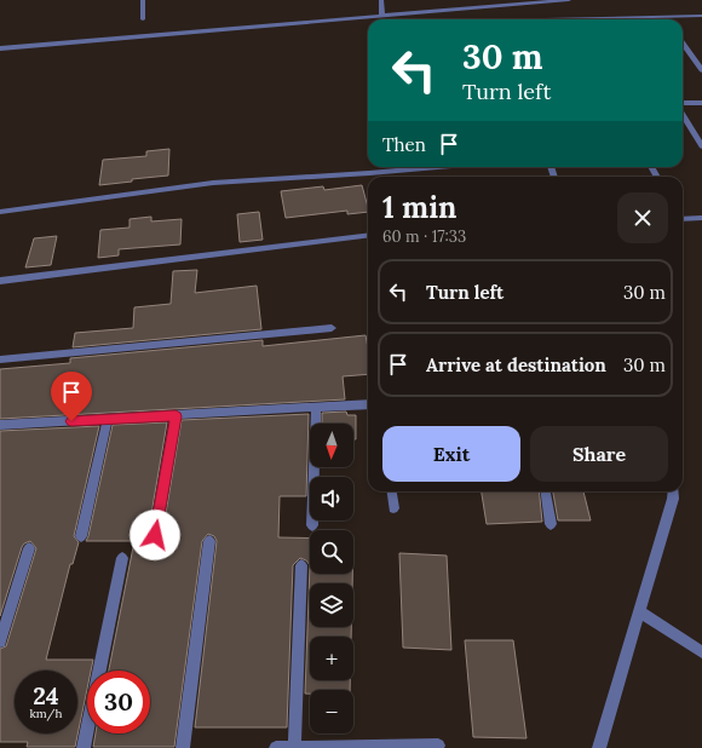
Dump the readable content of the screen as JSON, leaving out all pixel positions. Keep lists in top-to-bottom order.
{
  "north": "bottom",
  "page": {
    "turn": ["30 m", "Turn left"],
    "then": "Then",
    "heading": ["1 min", "60 m · 17:33"],
    "list": [
      {
        "name": "Turn left",
        "value": "30 m"
      },
      {
        "name": "Arrive at destination",
        "value": "30 m"
      }
    ],
    "buttons": ["Exit", "Share"],
    "map_buttons": ["+", "−"],
    "speed": "24 km/h",
    "limit": "30"
  }
}
